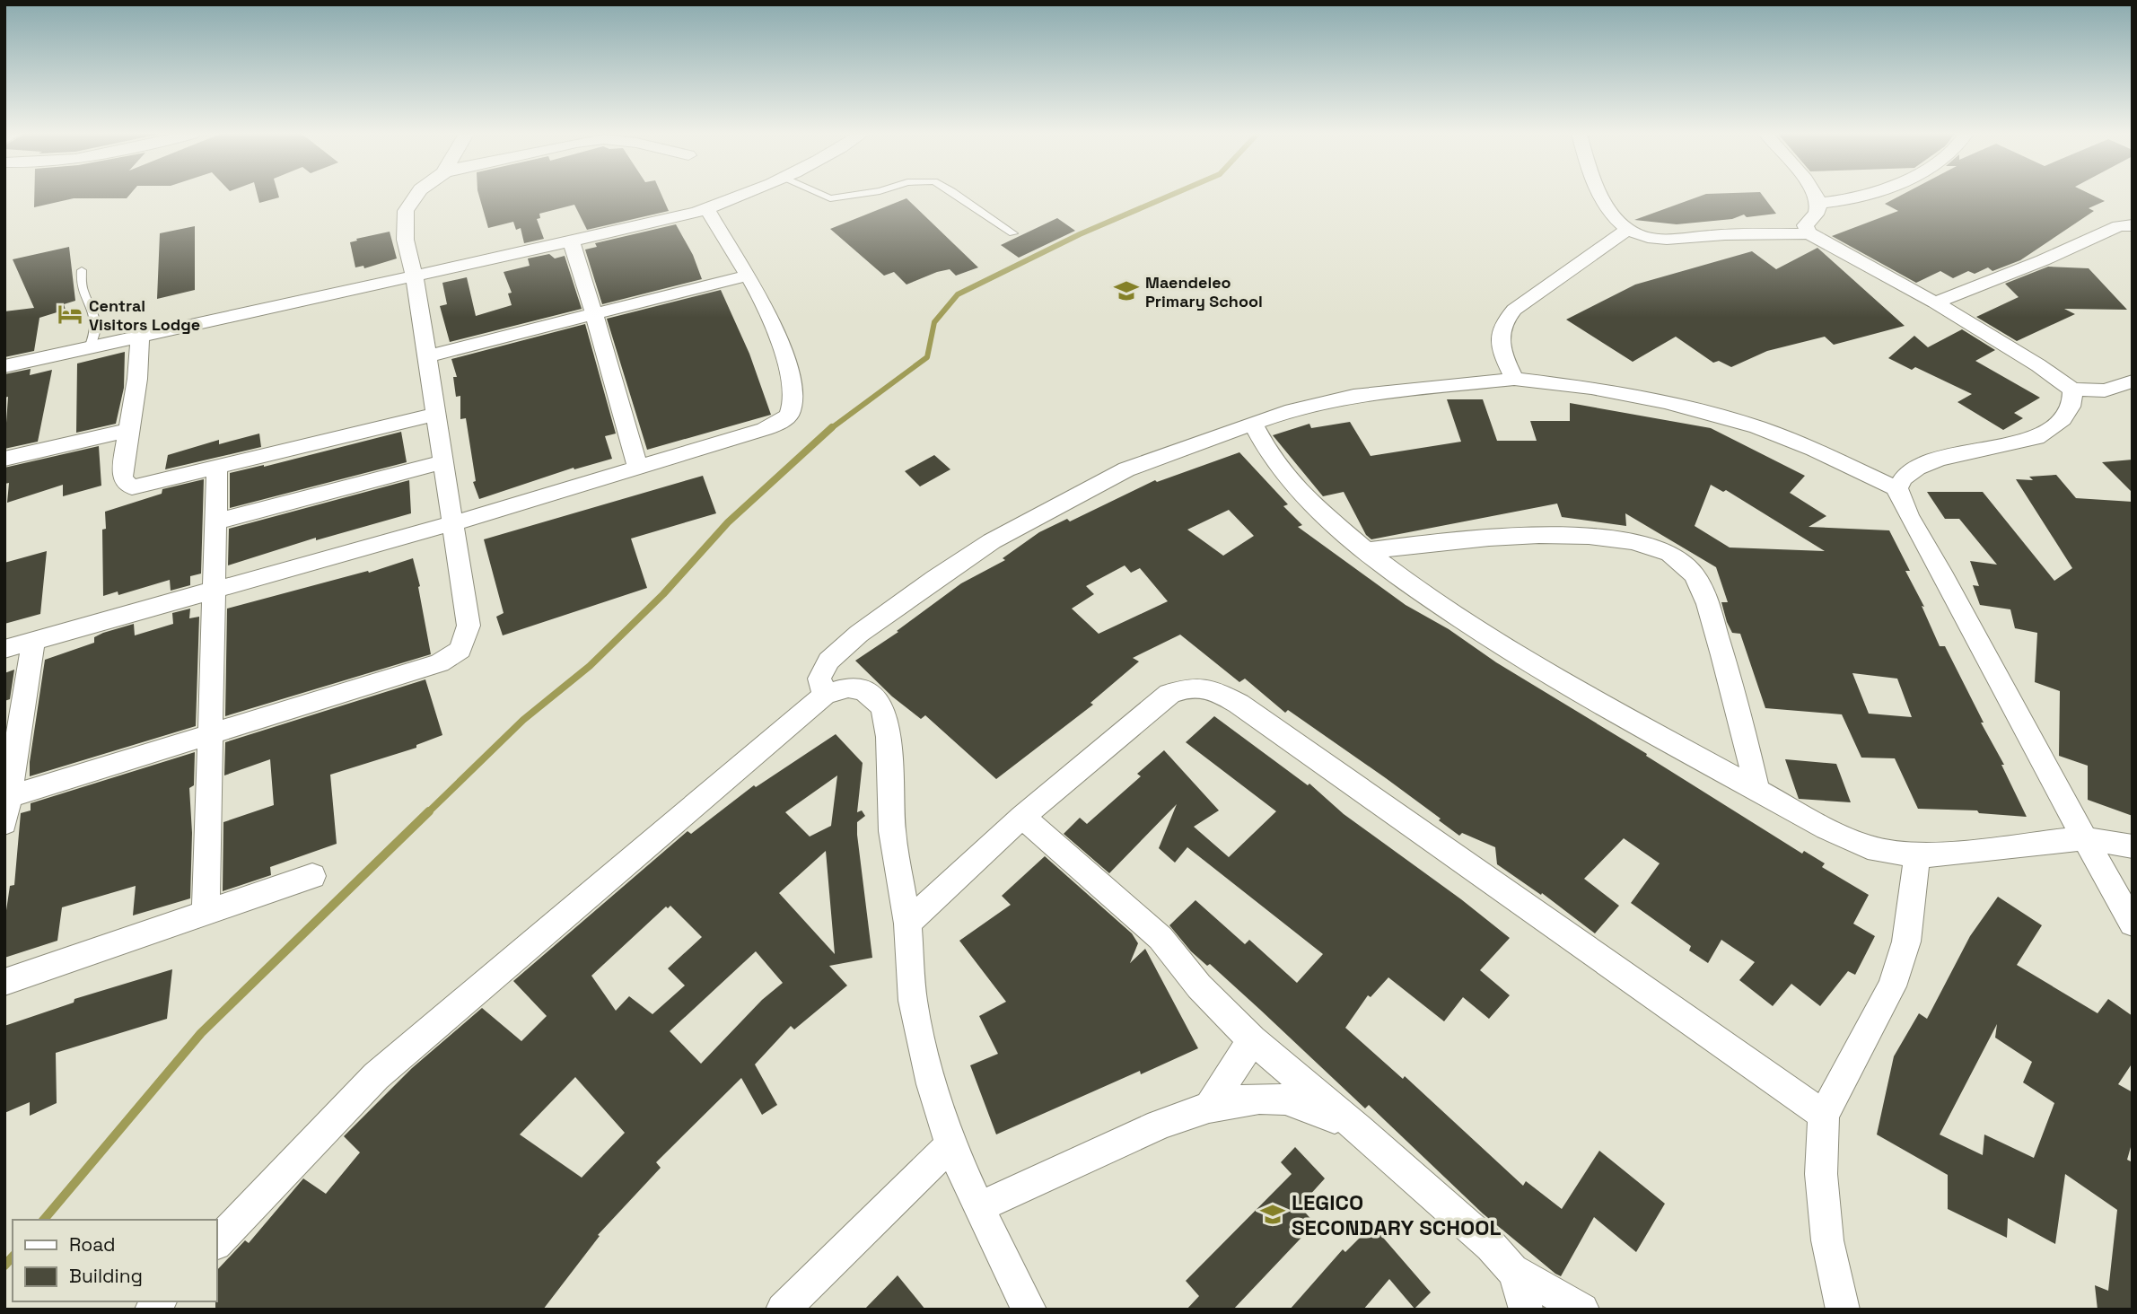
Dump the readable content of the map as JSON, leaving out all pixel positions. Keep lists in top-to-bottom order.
{
  "places": {
    "school or university": ["Maendeleo Primary School", "LEGICO SECONDARY SCHOOL"],
    "hotel": ["Central Visitors Lodge"]
  },
  "legend": ["Road", "Building"]
}
